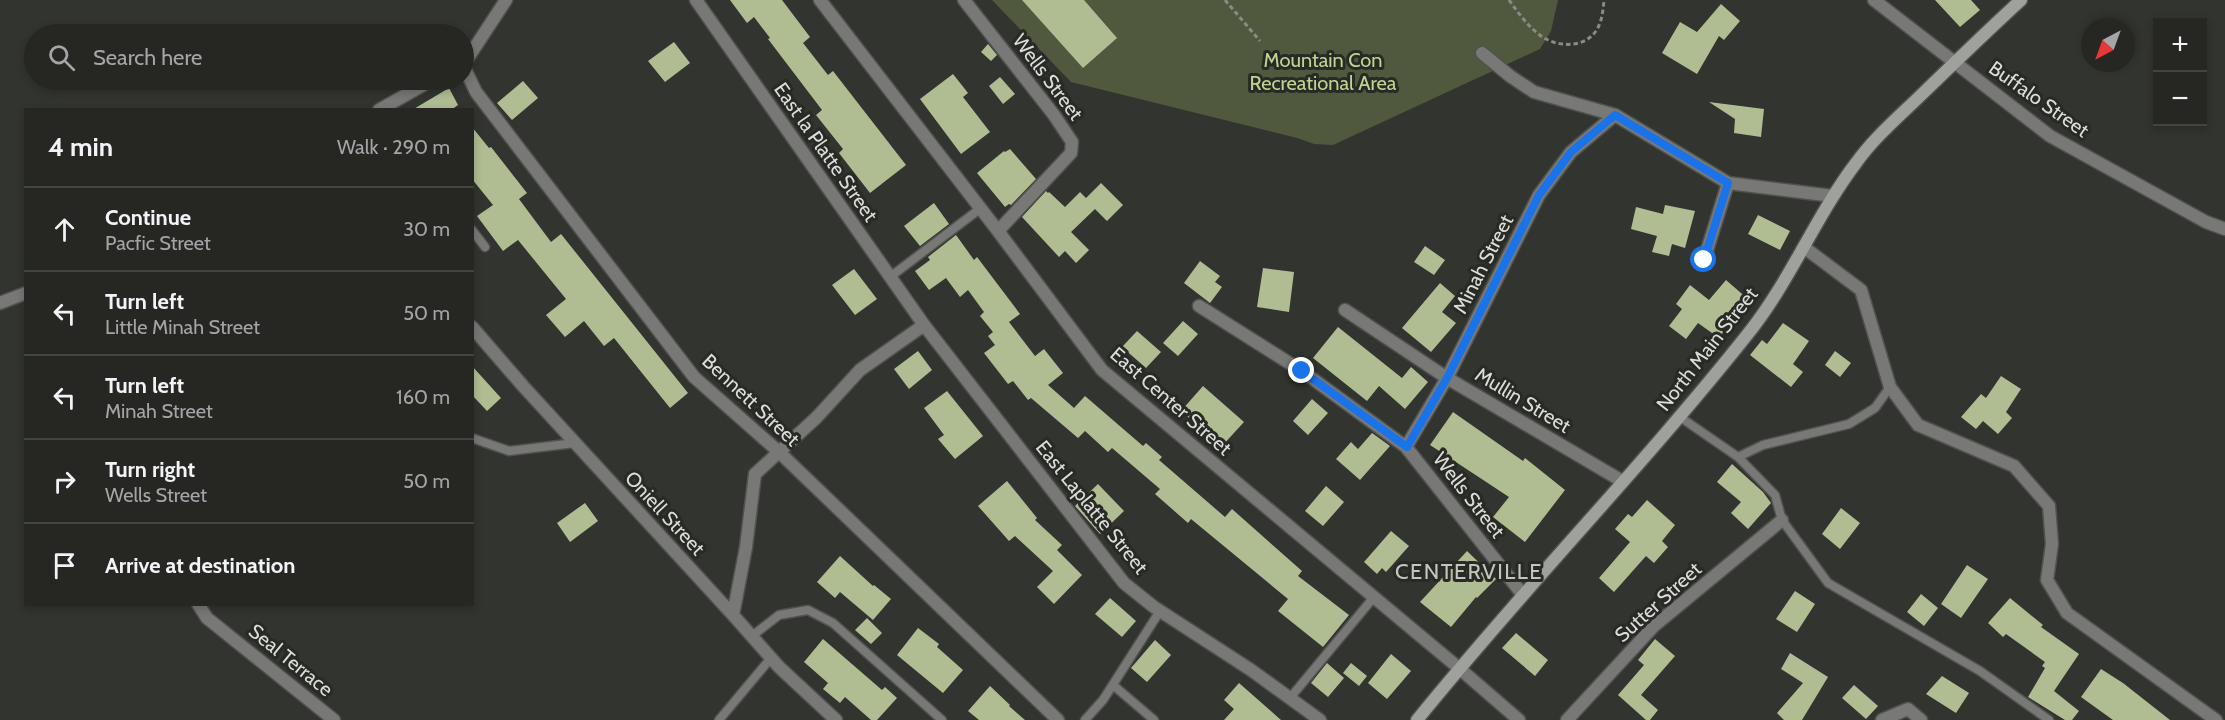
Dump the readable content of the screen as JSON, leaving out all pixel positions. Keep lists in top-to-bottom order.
{
  "streets": {
    "main road": ["North Main Street"],
    "street": [
      "Wells Street",
      "Buffalo Street",
      "East la Platte Street",
      "Minah Street",
      "Bennett Street",
      "Mullin Street",
      "East Center Street",
      "East Laplatte Street",
      "Oniell Street",
      "Sutter Street",
      "Seal Terrace"
    ]
  },
  "crossings": [
    ["Wells Street", "Minah Street"],
    ["Wells Street", "North Main Street"],
    ["Wells Street", "East Center Street"],
    ["Buffalo Street", "North Main Street"],
    ["East la Platte Street", "East Laplatte Street"],
    ["Minah Street", "Mullin Street"],
    ["North Main Street", "Mullin Street"],
    ["North Main Street", "East Center Street"]
  ],
  "districts": ["CENTERVILLE"],
  "parks": ["Mountain Con Recreational Area"],
  "north": "bottom left",
  "page": {
    "map_buttons": ["+", "−"],
    "search": "Search here",
    "heading": ["4 min", "Walk · 290 m"],
    "list": [
      ["Continue", "Pacfic Street", "30 m"],
      ["Turn left", "Little Minah Street", "50 m"],
      ["Turn left", "Minah Street", "160 m"],
      ["Turn right", "Wells Street", "50 m"],
      "Arrive at destination"
    ]
  }
}
